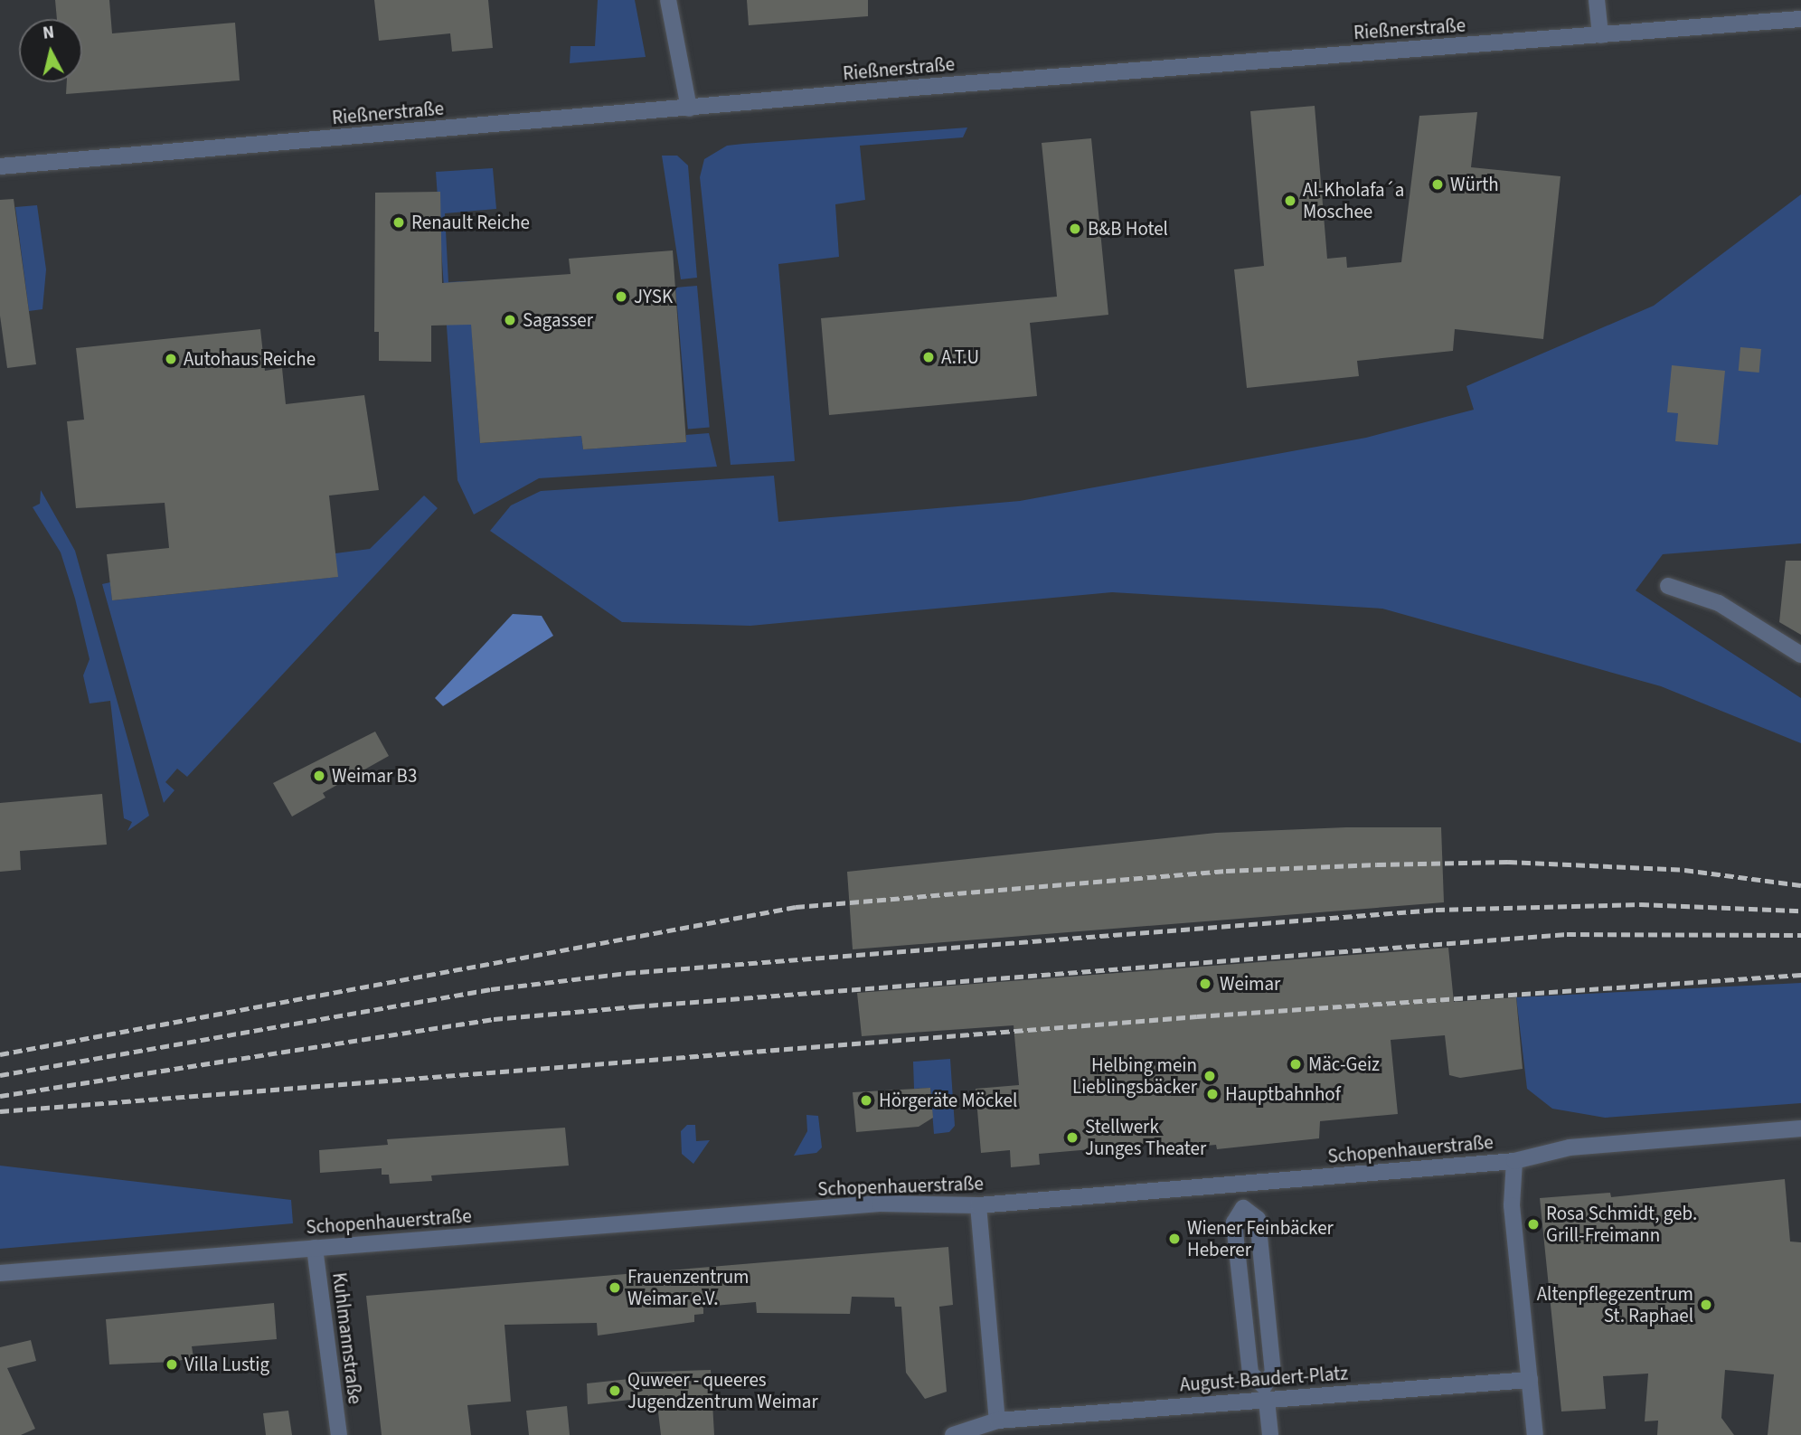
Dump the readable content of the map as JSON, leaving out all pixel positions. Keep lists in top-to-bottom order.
{
  "streets": {
    "street": [
      "Rießnerstraße",
      "Schopenhauerstraße",
      "Kuhlmannstraße",
      "August-Baudert-Platz"
    ]
  },
  "crossings": [
    ["Schopenhauerstraße", "Kuhlmannstraße"]
  ],
  "places": [
    "Würth",
    "Al-Kholafa´a Moschee",
    "Renault Reiche",
    "B&B Hotel",
    "JYSK",
    "Sagasser",
    "A.T.U",
    "Autohaus Reiche",
    "Weimar B3",
    "Weimar",
    "Mäc-Geiz",
    "Helbing mein Lieblingsbäcker",
    "Hauptbahnhof",
    "Hörgeräte Möckel",
    "Stellwerk Junges Theater",
    "Rosa Schmidt, geb. Grill-Freimann",
    "Wiener Feinbäcker Heberer",
    "Frauenzentrum Weimar e.V.",
    "Altenpflegezentrum St. Raphael",
    "Villa Lustig",
    "Quweer - queeres Jugendzentrum Weimar"
  ],
  "north": "top"
}
